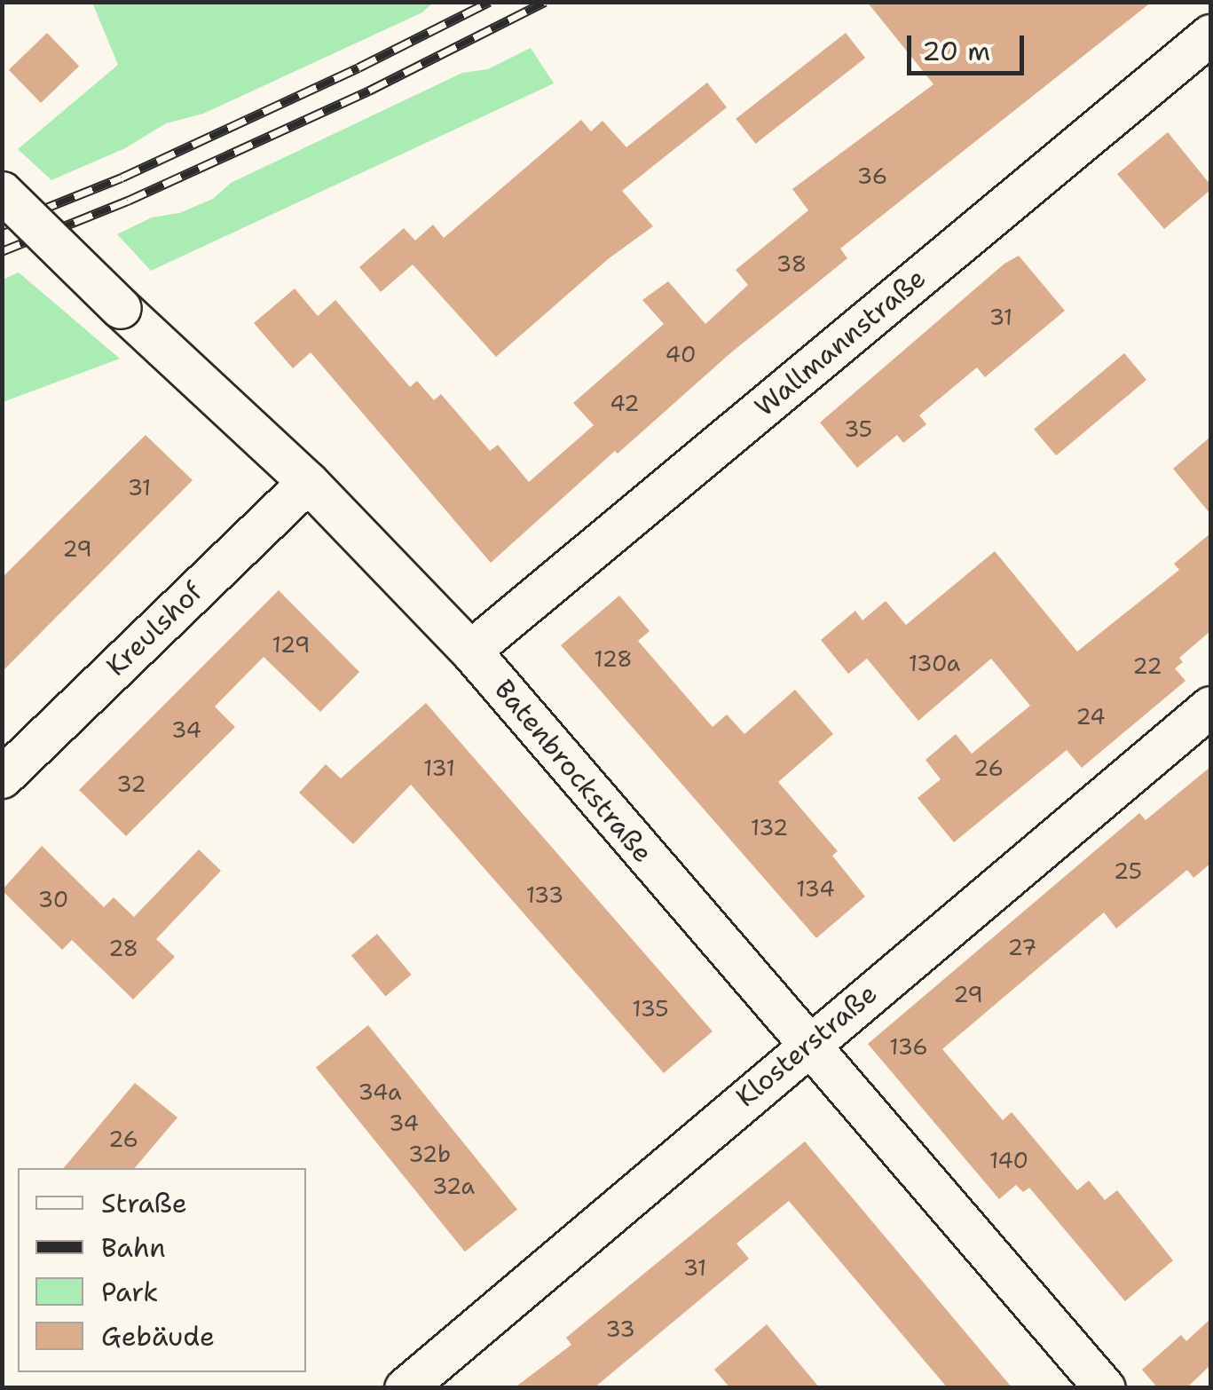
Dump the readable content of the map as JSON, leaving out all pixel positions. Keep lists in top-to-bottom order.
{
  "streets": {
    "street": [
      "Wallmannstraße",
      "Kreulshof",
      "Batenbrockstraße",
      "Klosterstraße"
    ]
  },
  "crossings": [
    ["Wallmannstraße", "Batenbrockstraße"],
    ["Kreulshof", "Batenbrockstraße"],
    ["Batenbrockstraße", "Klosterstraße"]
  ],
  "house_numbers": [
    "36",
    "38",
    "31",
    "40",
    "42",
    "35",
    "31",
    "29",
    "129",
    "128",
    "130a",
    "22",
    "24",
    "34",
    "131",
    "26",
    "32",
    "132",
    "25",
    "134",
    "133",
    "30",
    "27",
    "28",
    "29",
    "135",
    "136",
    "34a",
    "34",
    "26",
    "32b",
    "140",
    "32a",
    "31",
    "33"
  ],
  "legend": [
    "Straße",
    "Bahn",
    "Park",
    "Gebäude"
  ],
  "scale_bar": "20 m"
}
